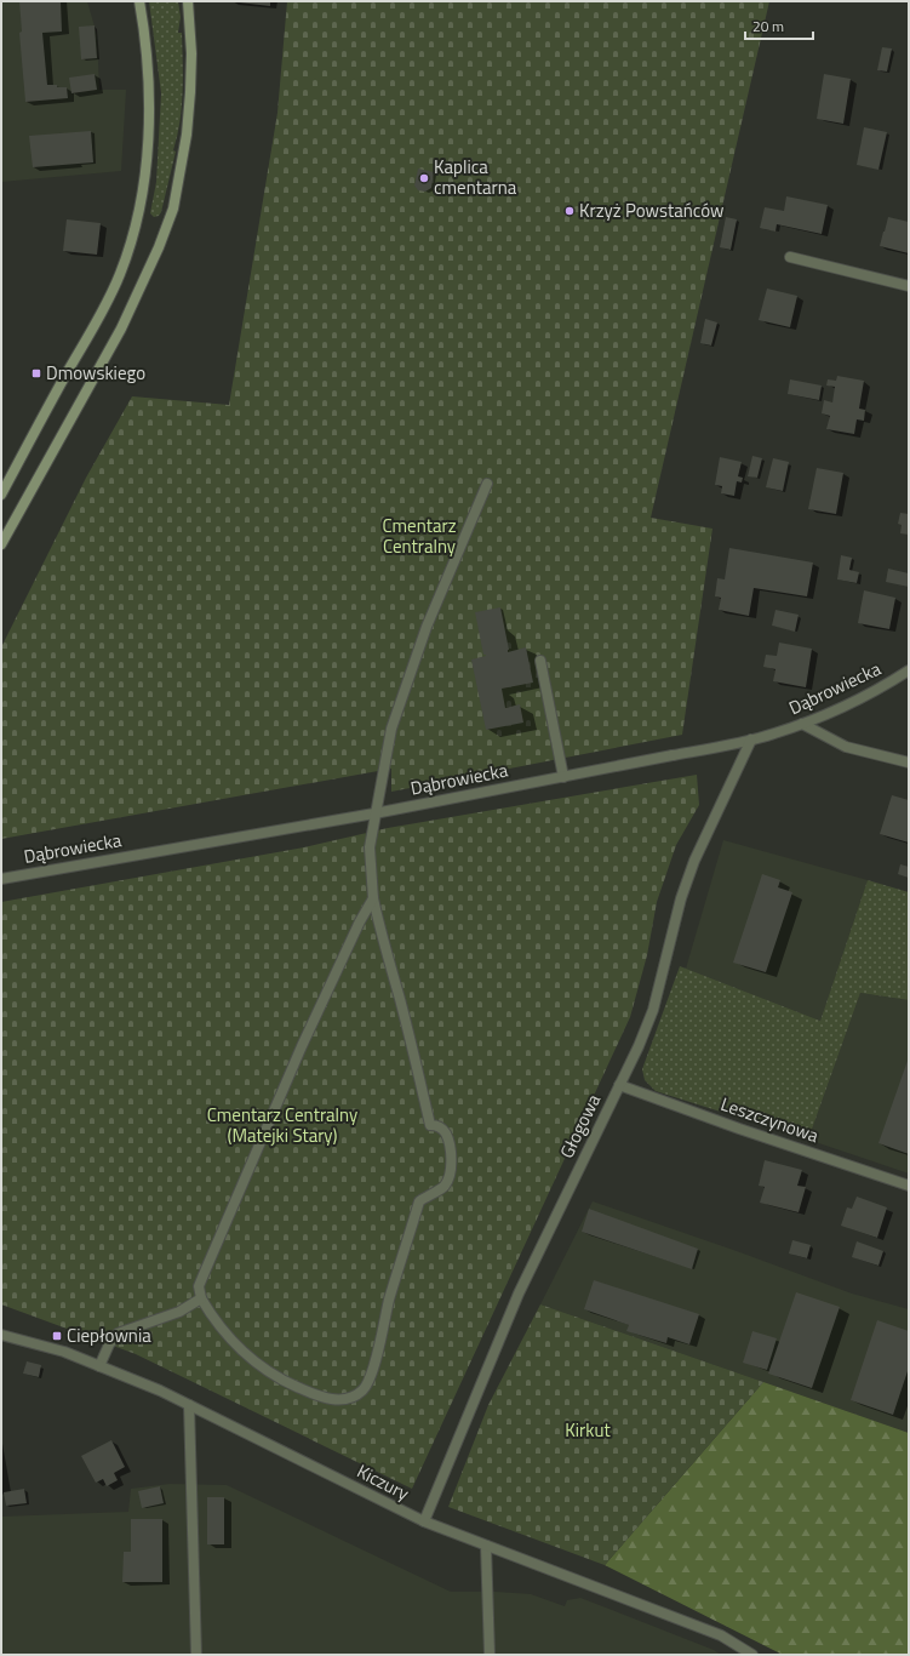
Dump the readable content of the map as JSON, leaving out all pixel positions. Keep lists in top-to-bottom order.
{
  "streets": {
    "street": [
      "Dąbrowiecka",
      "Leszczynowa",
      "Głogowa",
      "Kiczury"
    ]
  },
  "crossings": [
    ["Dąbrowiecka", "Głogowa"],
    ["Leszczynowa", "Głogowa"],
    ["Głogowa", "Kiczury"]
  ],
  "parks": ["Cmentarz Centralny", "Cmentarz Centralny (Matejki Stary)", "Kirkut"],
  "places": {
    "other": ["Kaplica cmentarna", "Krzyż Powstańców"],
    "transit": ["Dmowskiego", "Ciepłownia"]
  },
  "scale_bar": "20 m"
}
